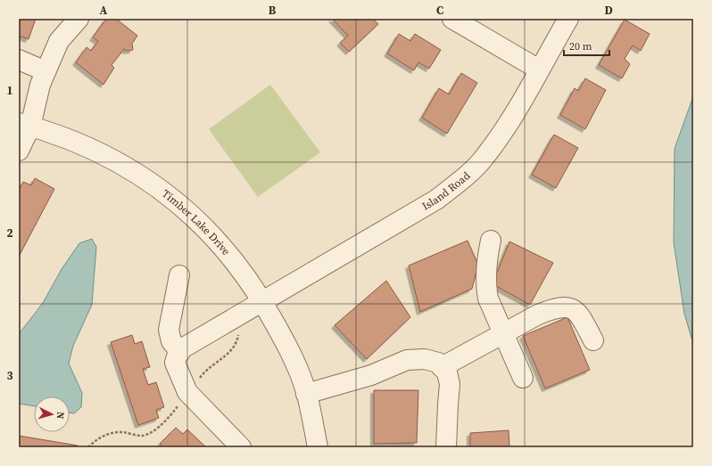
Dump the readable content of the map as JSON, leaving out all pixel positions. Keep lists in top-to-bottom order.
{
  "streets": {
    "street": ["Island Road", "Timber Lake Drive"]
  },
  "crossings": [
    ["Island Road", "Timber Lake Drive"]
  ],
  "scale_bar": "20 m",
  "north": "right",
  "grid": {
    "columns": [
      "A",
      "B",
      "C",
      "D"
    ],
    "rows": ["1", "2", "3"]
  }
}
